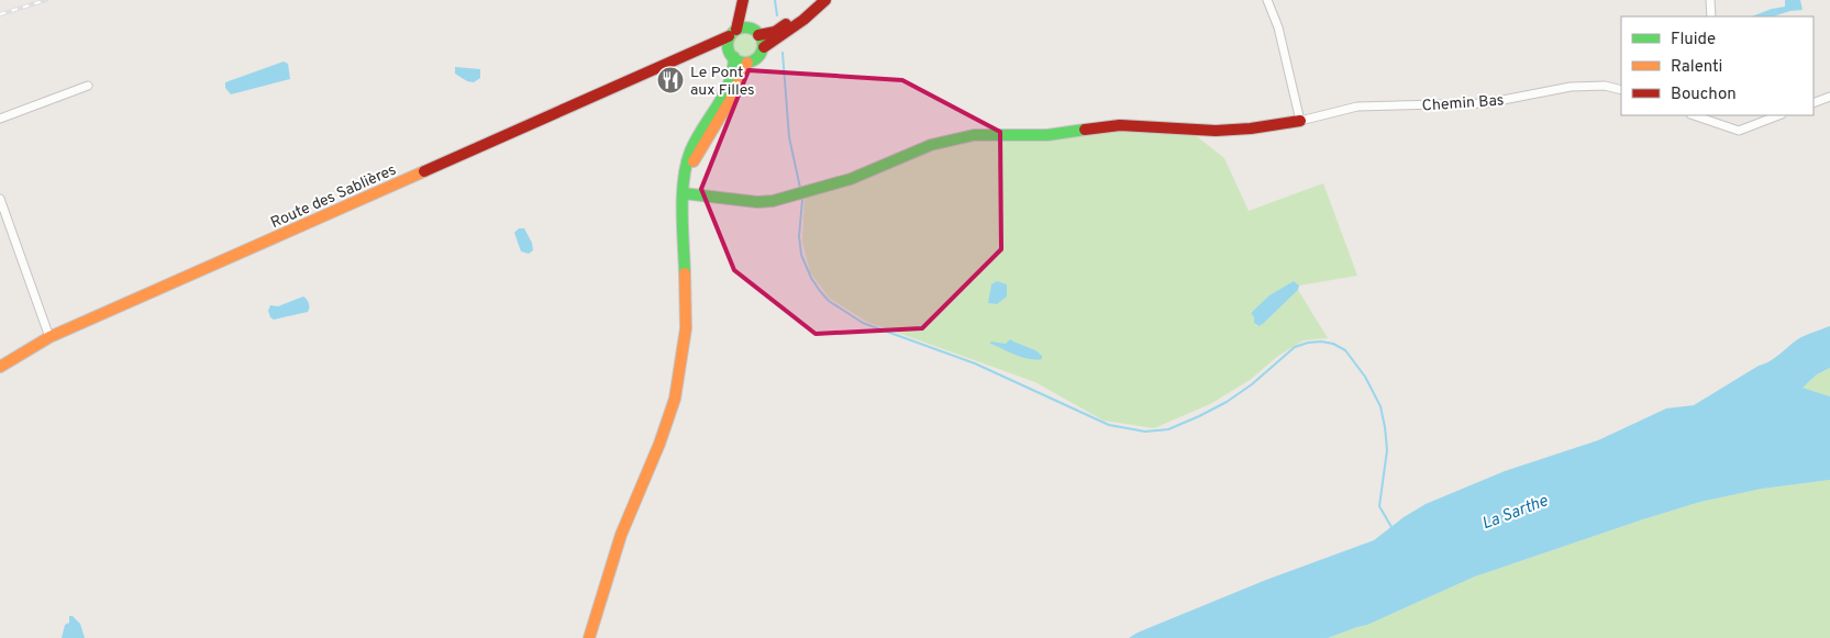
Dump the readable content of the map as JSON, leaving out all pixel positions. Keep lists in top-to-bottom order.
{
  "streets": {
    "street": ["Chemin Bas", "Route des Sablières"]
  },
  "water": ["La Sarthe"],
  "places": {
    "restaurant": ["Le Pont aux Filles"]
  },
  "legend": ["Fluide", "Ralenti", "Bouchon"]
}
